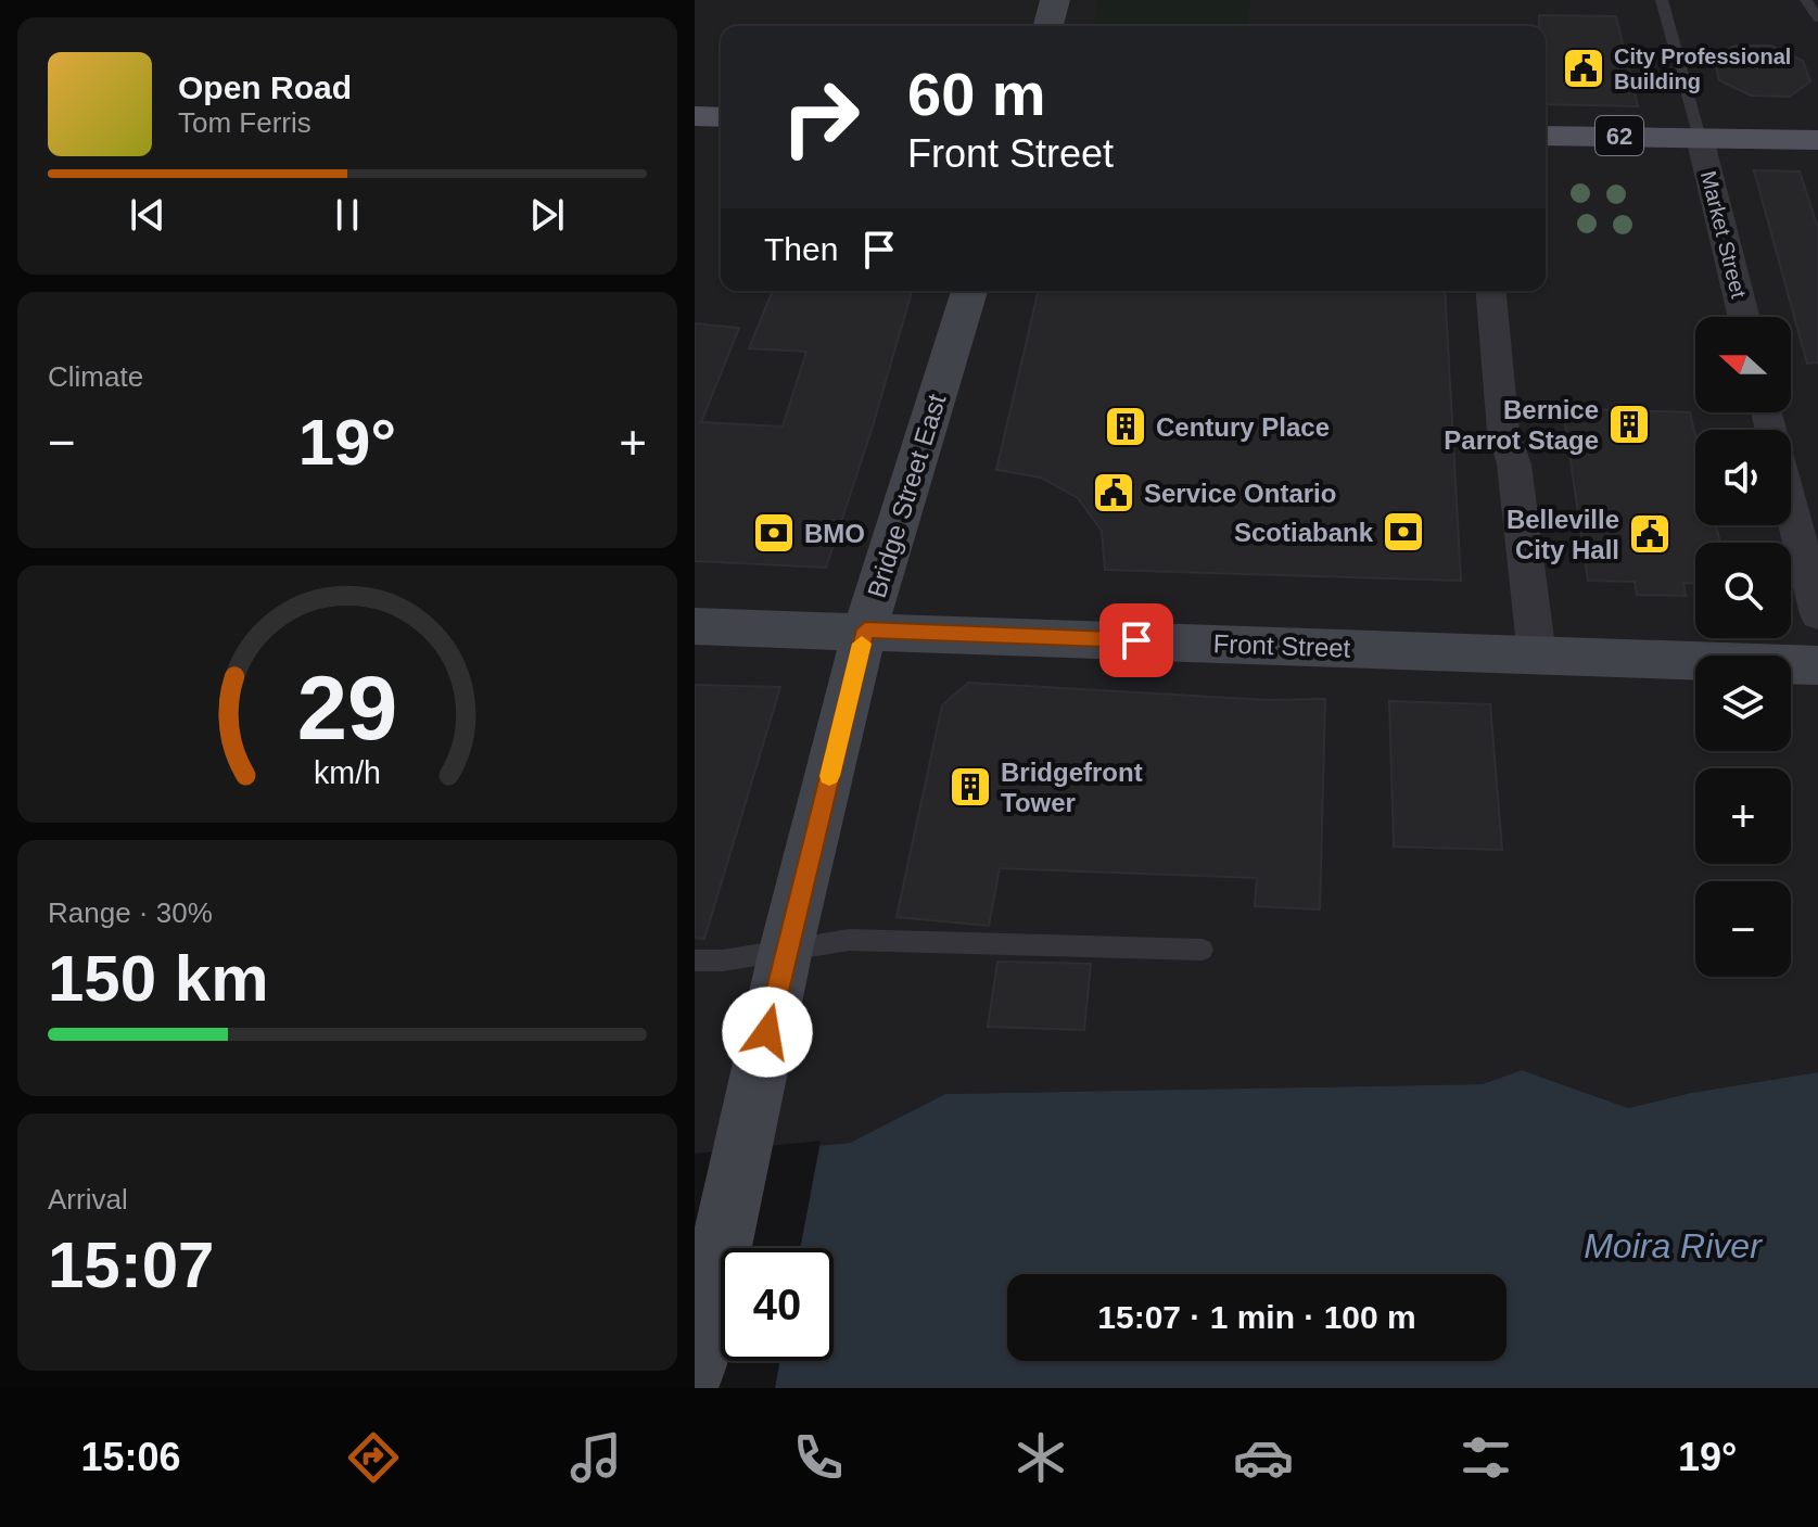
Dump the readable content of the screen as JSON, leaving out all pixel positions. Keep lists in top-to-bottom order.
{
  "streets": {
    "main road": ["62"],
    "street": ["Market Street", "Bridge Street East", "Front Street"]
  },
  "crossings": [
    ["62", "Market Street"],
    ["Bridge Street East", "Front Street"]
  ],
  "water": ["Moira River"],
  "places": {
    "public building": ["City Professional Building", "Service Ontario", "Belleville City Hall"],
    "building": ["Bernice Parrot Stage", "Century Place", "Bridgefront Tower"],
    "bank": ["Scotiabank", "BMO"]
  },
  "north": "left",
  "page": {
    "turn": ["60 m", "Front Street"],
    "song": ["Open Road", "Tom Ferris"],
    "then": "Then",
    "tile": [
      "Climate",
      ["Range · 30%", "150 km"],
      ["Arrival", "15:07"]
    ],
    "map_buttons": ["+", "−"],
    "heat": ["−", "19°", "+"],
    "limit": "40",
    "trip": "15:07 · 1 min · 100 m",
    "tabs": ["15:06", "19°"],
    "gauge": ["29", "km/h"]
  }
}
